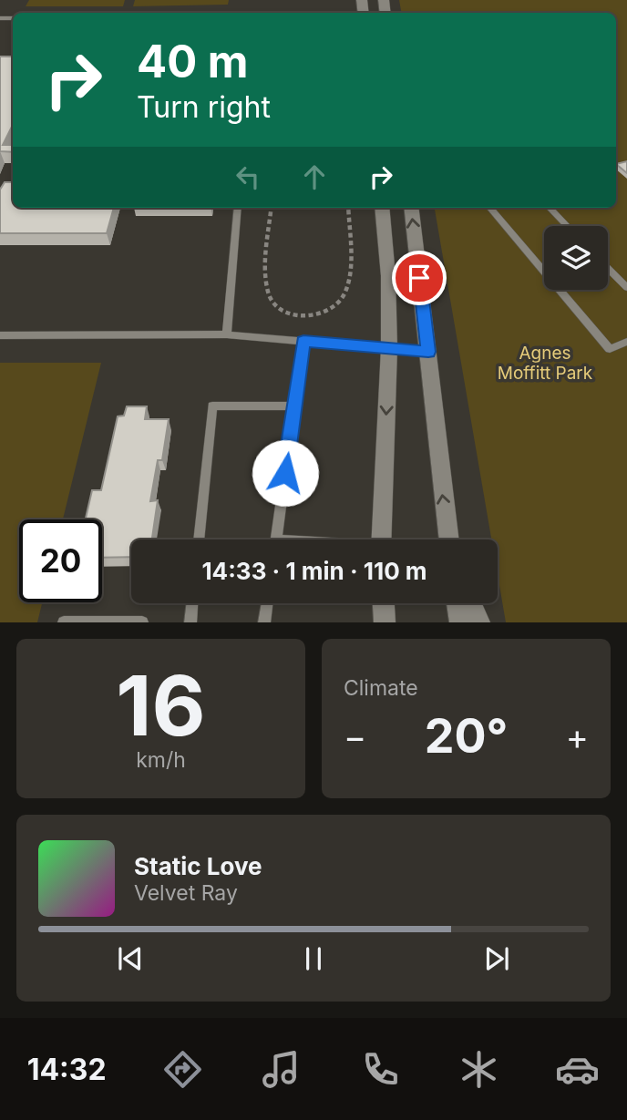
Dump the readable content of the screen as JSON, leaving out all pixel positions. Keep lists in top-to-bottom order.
{
  "parks": ["Agnes Moffitt Park"],
  "page": {
    "turn": ["40 m", "Turn right"],
    "limit": "20",
    "trip": "14:33 · 1 min · 110 m",
    "tile": [
      ["16", "km/h"],
      "Climate"
    ],
    "heat": ["−", "20°", "+"],
    "song": ["Static Love", "Velvet Ray"],
    "tabs": "14:32"
  }
}
